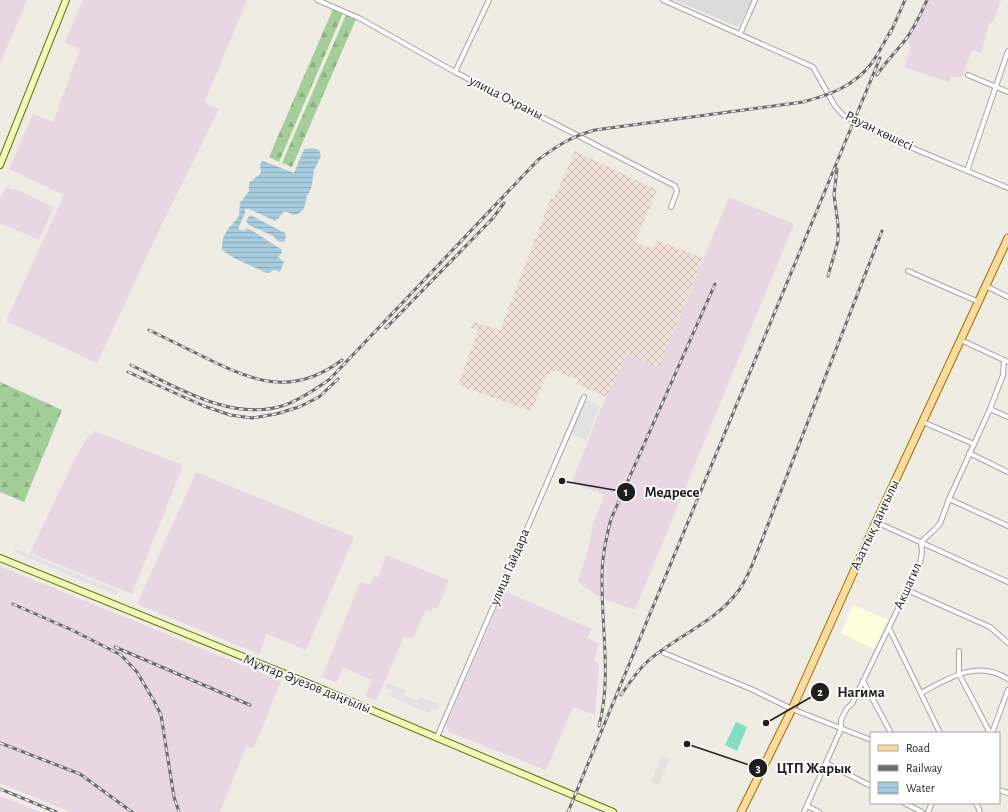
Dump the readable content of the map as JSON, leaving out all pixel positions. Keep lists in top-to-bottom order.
{
  "streets": {
    "main road": ["Азаттық даңғылы", "Мұхтар Әуезов даңғылы"],
    "street": [
      "улица Охраны",
      "Рауан көшесі",
      "улица Гайдара",
      "Акшагил"
    ]
  },
  "crossings": [
    ["улица Гайдара", "Мұхтар Әуезов даңғылы"]
  ],
  "places": ["Медресе", "Нагима", "ЦТП Жарык"],
  "legend": ["Road", "Railway", "Water"]
}
